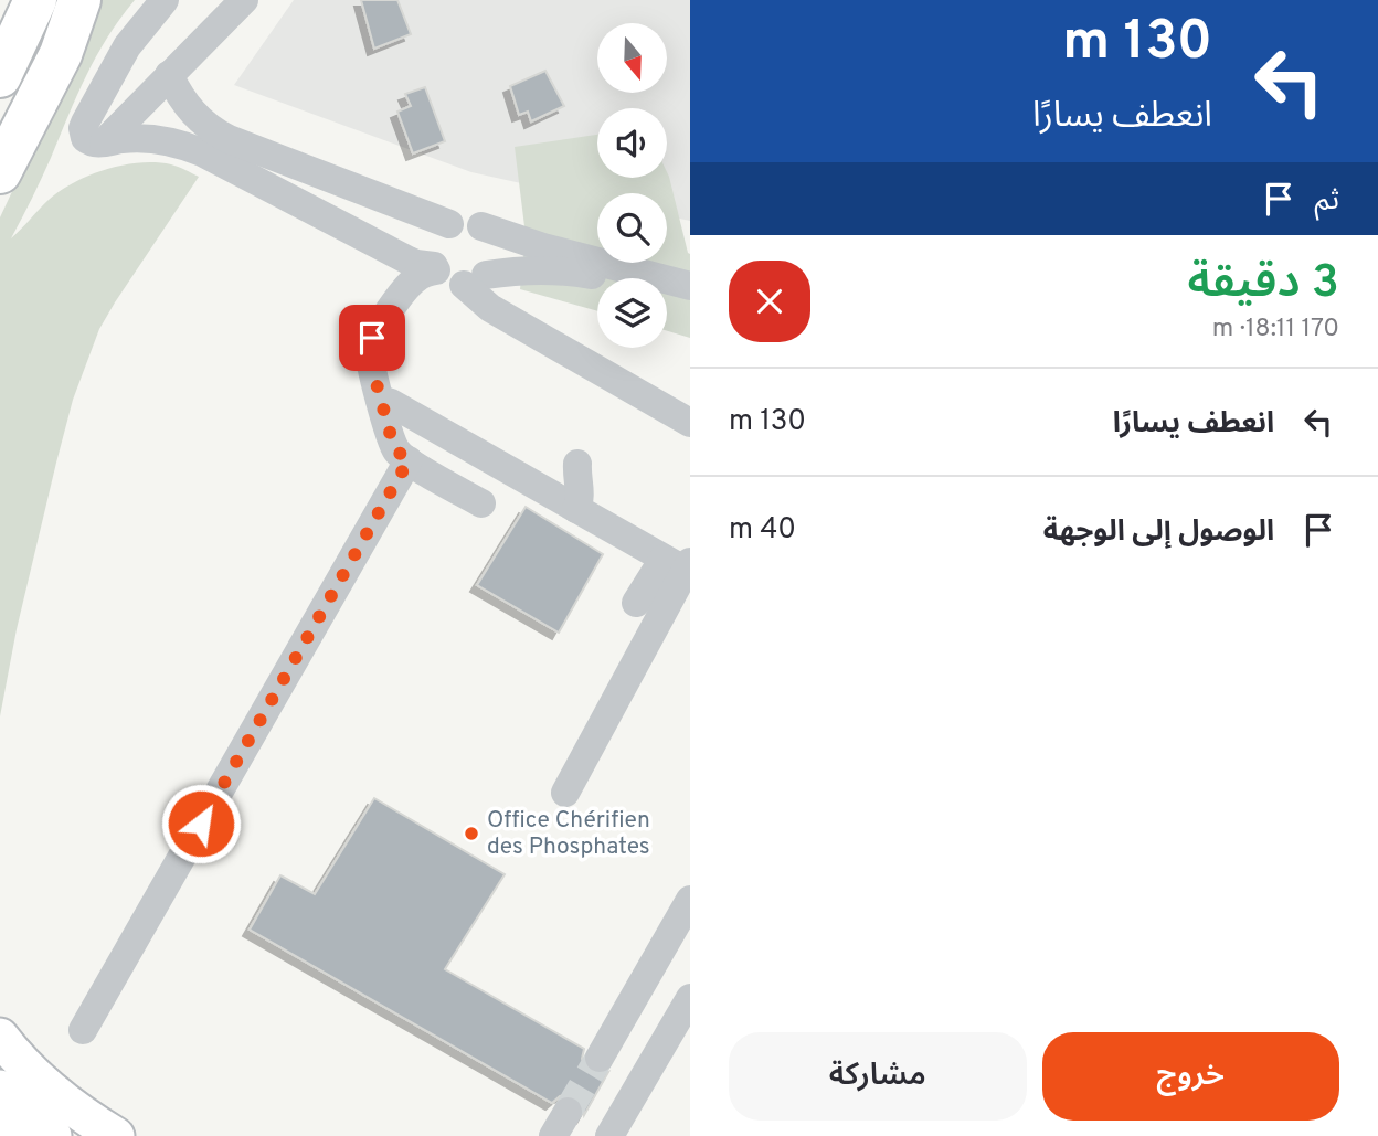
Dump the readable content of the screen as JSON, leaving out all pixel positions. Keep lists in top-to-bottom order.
{
  "places": ["Office Chérifien des Phosphates"],
  "north": "bottom",
  "page": {
    "turn": ["130 m", "انعطف يسارًا"],
    "then": "ثم",
    "heading": ["3 دقيقة", "170 m · 18:11"],
    "list": [
      {
        "name": "انعطف يسارًا",
        "value": "130 m"
      },
      {
        "name": "الوصول إلى الوجهة",
        "value": "40 m"
      }
    ],
    "buttons": ["خروج", "مشاركة"]
  }
}
